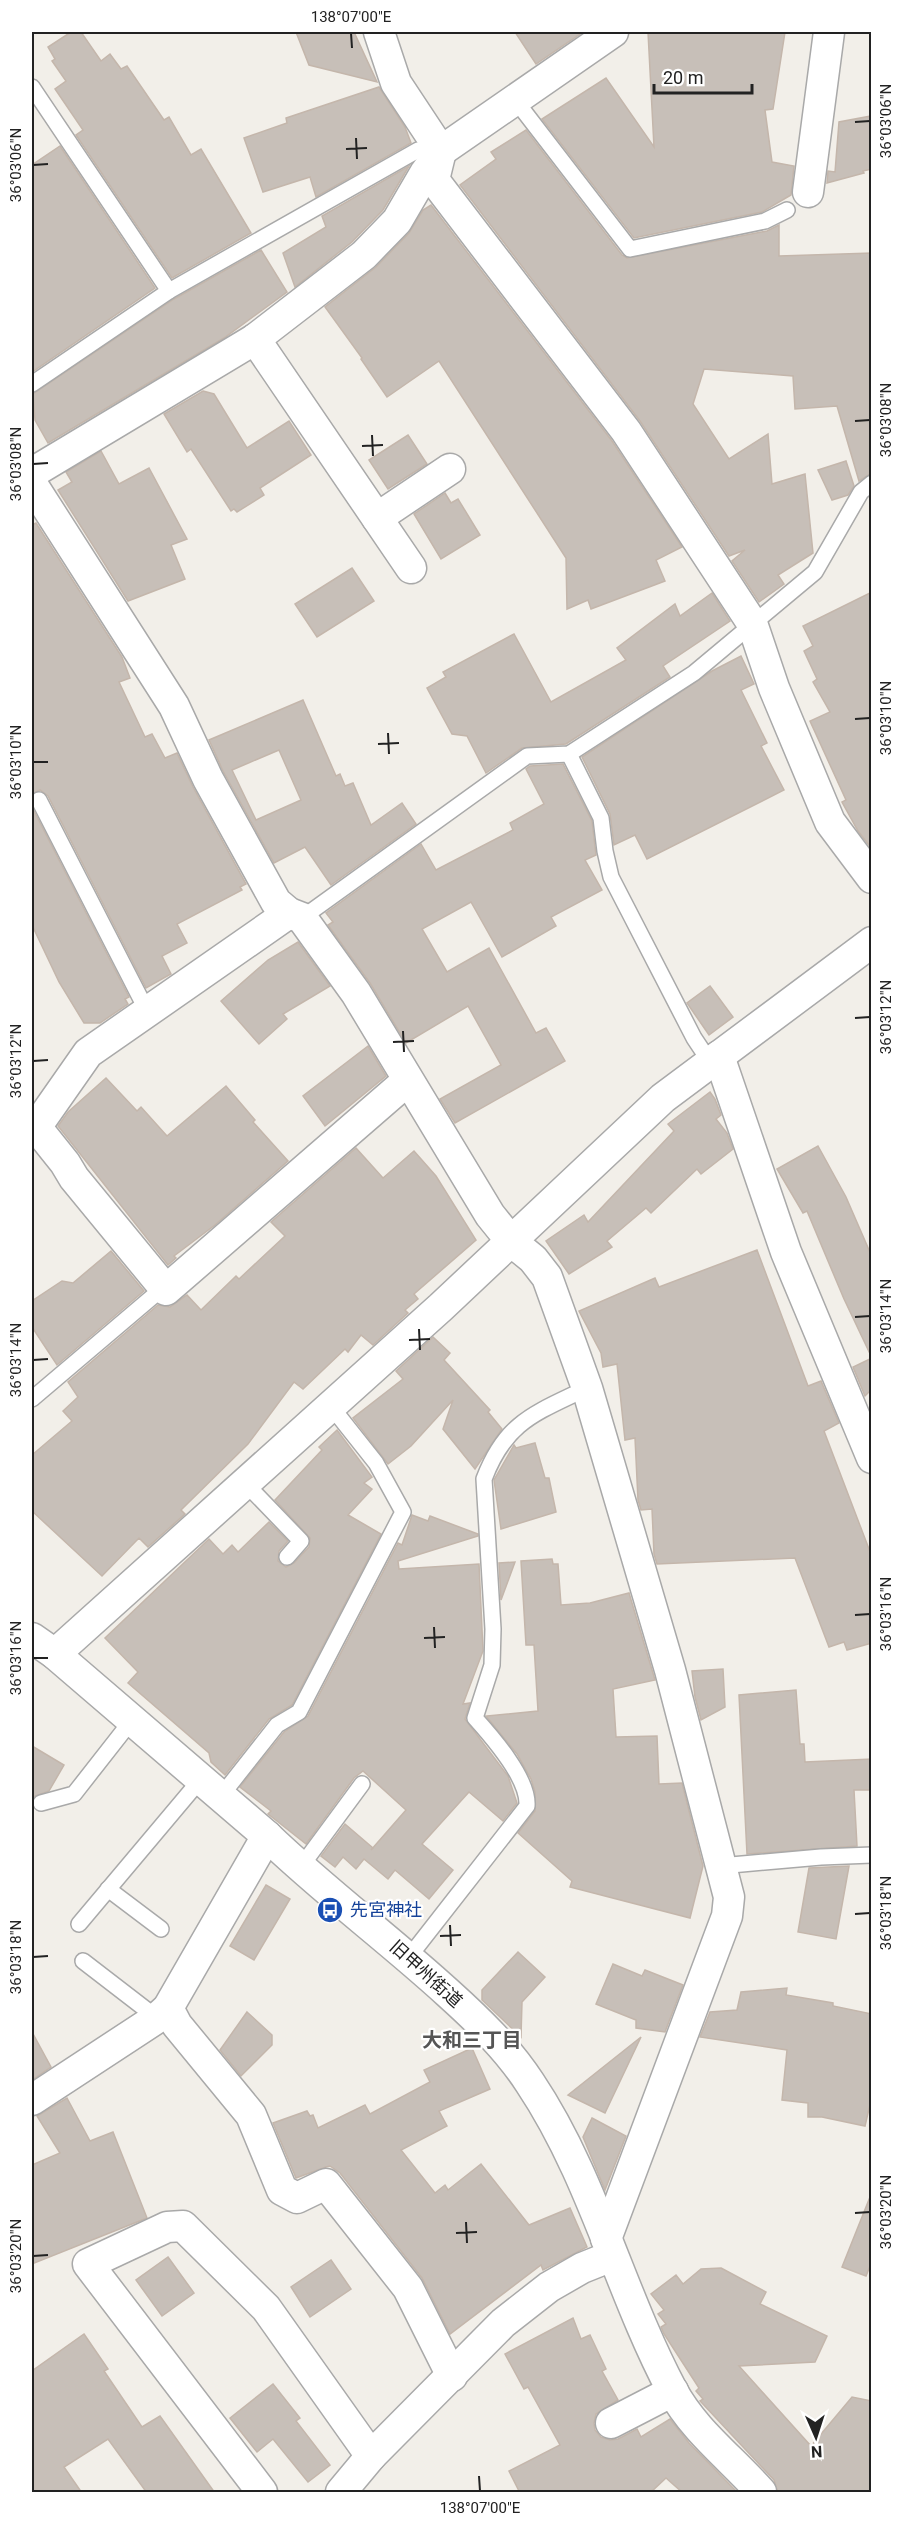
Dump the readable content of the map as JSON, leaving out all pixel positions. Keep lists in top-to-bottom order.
{
  "streets": {
    "street": ["旧甲州街道"]
  },
  "districts": ["大和三丁目"],
  "places": {
    "bus stop": ["先宮神社"]
  },
  "scale_bar": "20 m",
  "north": "bottom",
  "coordinates": [
    "138°07'00\"E",
    "36°03'06\"N",
    "36°03'08\"N",
    "36°03'10\"N",
    "36°03'12\"N",
    "36°03'14\"N",
    "36°03'16\"N",
    "36°03'18\"N",
    "36°03'20\"N"
  ]
}
